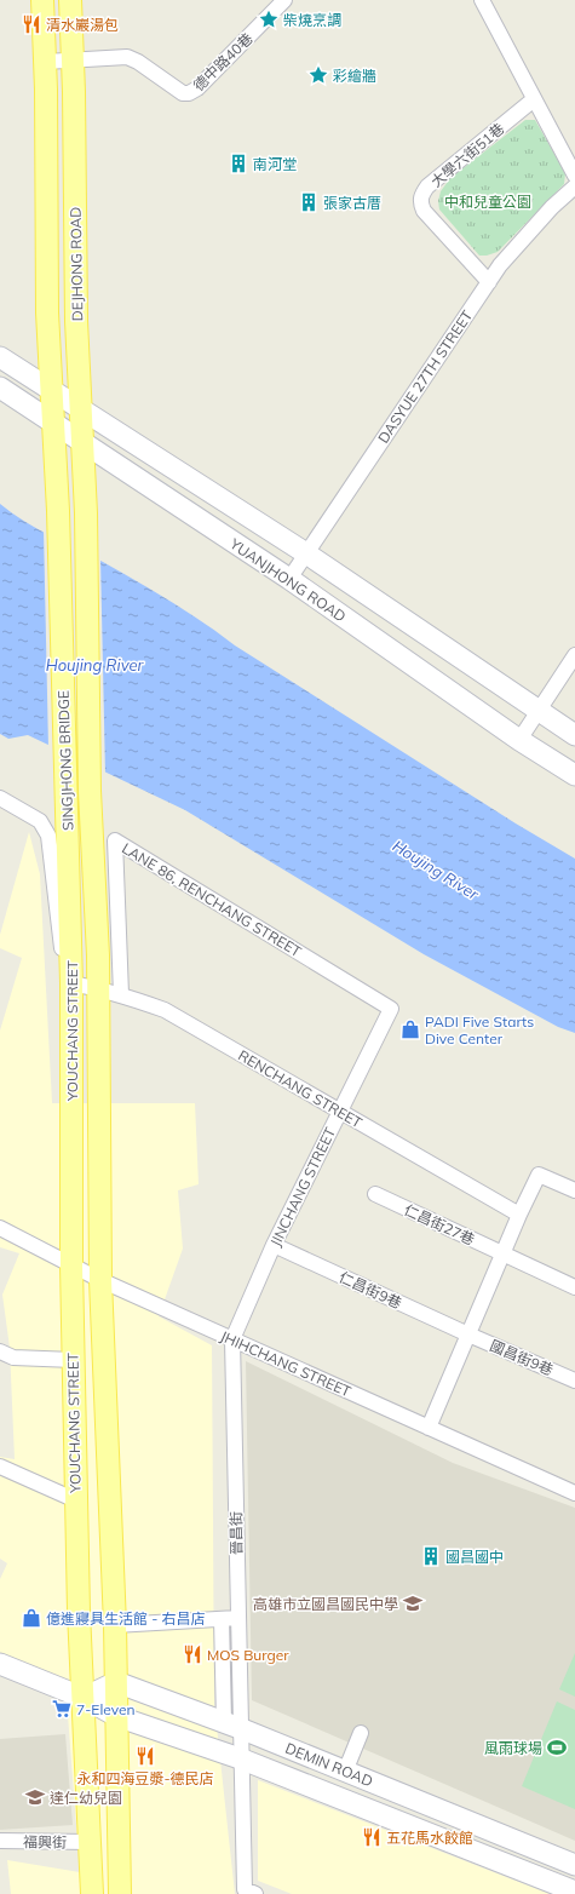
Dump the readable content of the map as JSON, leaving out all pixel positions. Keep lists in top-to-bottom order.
{
  "streets": {
    "main road": ["DEJHONG ROAD", "SINGJHONG BRIDGE", "YOUCHANG STREET"],
    "street": [
      "德中路40巷",
      "大學六街51巷",
      "DASYUE 27TH STREET",
      "YUANJHONG ROAD",
      "LANE 86, RENCHANG STREET",
      "RENCHANG STREET",
      "JINCHANG STREET",
      "仁昌街27巷",
      "仁昌街9巷",
      "國昌街9巷",
      "JHIHCHANG STREET",
      "晉昌街",
      "DEMIN ROAD",
      "福興街"
    ]
  },
  "crossings": [
    ["德中路40巷", "DEJHONG ROAD"],
    ["大學六街51巷", "DASYUE 27TH STREET"],
    ["DEJHONG ROAD", "YUANJHONG ROAD"],
    ["DEJHONG ROAD", "SINGJHONG BRIDGE"],
    ["DASYUE 27TH STREET", "YUANJHONG ROAD"],
    ["SINGJHONG BRIDGE", "YOUCHANG STREET"],
    ["LANE 86, RENCHANG STREET", "RENCHANG STREET"],
    ["LANE 86, RENCHANG STREET", "JINCHANG STREET"],
    ["YOUCHANG STREET", "RENCHANG STREET"],
    ["YOUCHANG STREET", "JHIHCHANG STREET"],
    ["YOUCHANG STREET", "DEMIN ROAD"],
    ["YOUCHANG STREET", "福興街"],
    ["RENCHANG STREET", "JINCHANG STREET"],
    ["JINCHANG STREET", "仁昌街9巷"],
    ["JINCHANG STREET", "JHIHCHANG STREET"],
    ["JINCHANG STREET", "晉昌街"],
    ["仁昌街9巷", "國昌街9巷"],
    ["JHIHCHANG STREET", "晉昌街"],
    ["晉昌街", "DEMIN ROAD"]
  ],
  "water": ["Houjing River"],
  "parks": ["中和兒童公園"],
  "places": {
    "place": ["柴燒烹調", "彩繪牆"],
    "restaurant": [
      "清水巖湯包",
      "MOS Burger",
      "永和四海豆漿-德民店",
      "五花馬水餃館"
    ],
    "building": ["南河堂", "張家古厝", "國昌國中"],
    "shop": ["PADI Five Starts Dive Center", "億進寢具生活館 - 右昌店"],
    "school or university": ["高雄市立國昌國民中學", "達仁幼兒園"],
    "supermarket": ["7-Eleven"],
    "sports": ["風雨球場"]
  }
}
